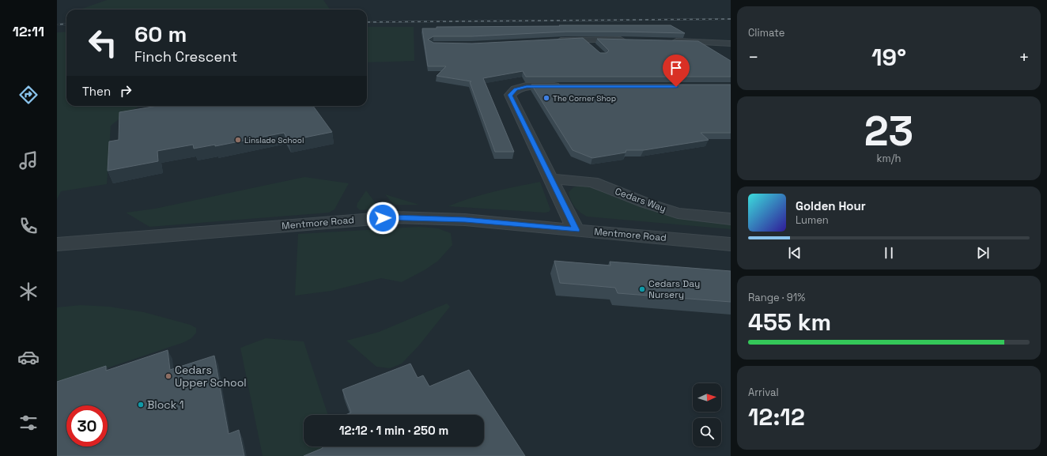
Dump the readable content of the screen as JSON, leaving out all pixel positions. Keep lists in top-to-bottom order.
{
  "streets": {
    "street": ["Cedars Way", "Mentmore Road"]
  },
  "places": [
    "The Corner Shop",
    "Linslade School",
    "Cedars Day Nursery",
    "Cedars Upper School",
    "Block 1"
  ],
  "north": "right",
  "page": {
    "tabs": "12:11",
    "tile": [
      "Climate",
      ["23", "km/h"],
      ["Range · 91%", "455 km"],
      ["Arrival", "12:12"]
    ],
    "turn": ["60 m", "Finch Crescent"],
    "heat": ["−", "19°", "+"],
    "then": "Then",
    "song": ["Golden Hour", "Lumen"],
    "limit": "30",
    "trip": "12:12 · 1 min · 250 m"
  }
}
